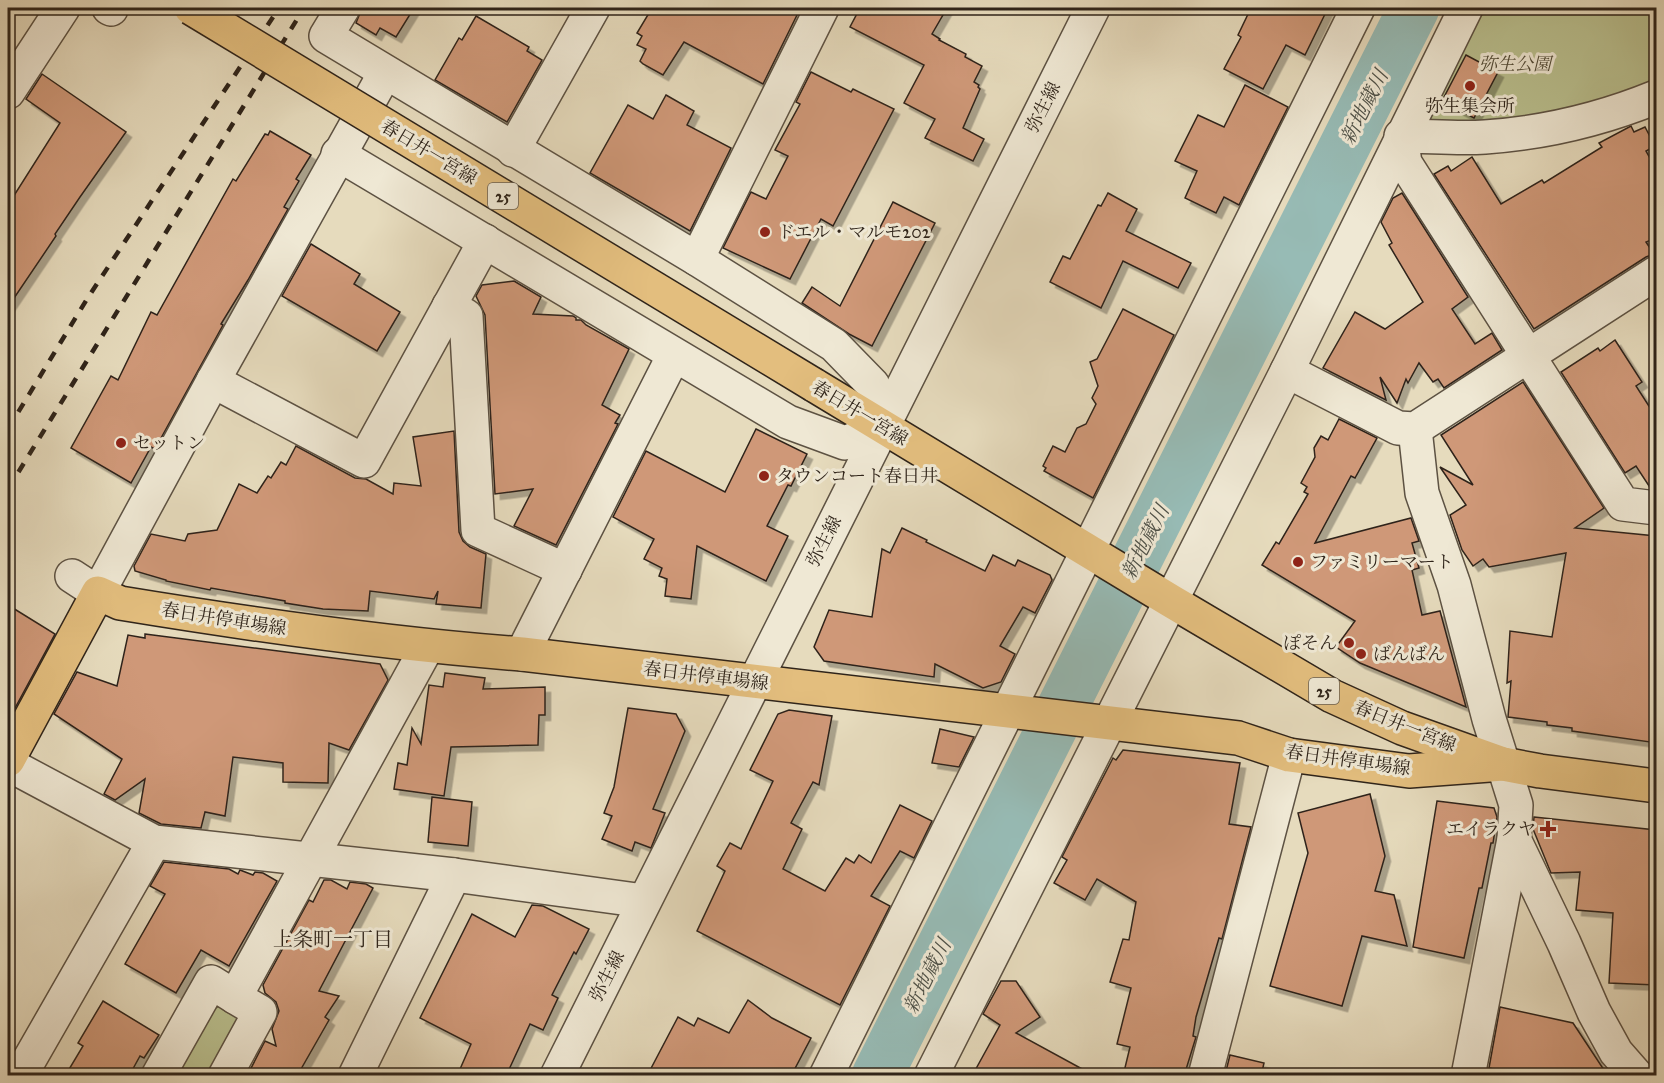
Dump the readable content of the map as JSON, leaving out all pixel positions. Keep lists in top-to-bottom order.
{
  "streets": {
    "main road": ["春日井一宮線", "25", "春日井停車場線"],
    "street": ["弥生線"]
  },
  "crossings": [
    ["弥生線", "春日井一宮線"],
    ["弥生線", "春日井停車場線"],
    ["春日井一宮線", "春日井停車場線"]
  ],
  "districts": ["上条町一丁目"],
  "water": ["新地蔵川"],
  "parks": ["弥生公園"],
  "places": {
    "other": [
      "弥生集会所",
      "ドエル・マルモ202",
      "セットン",
      "タウンコート春日井",
      "ファミリーマート",
      "ぽそん",
      "ばんばん"
    ],
    "health": ["エイラクヤ"]
  }
}
